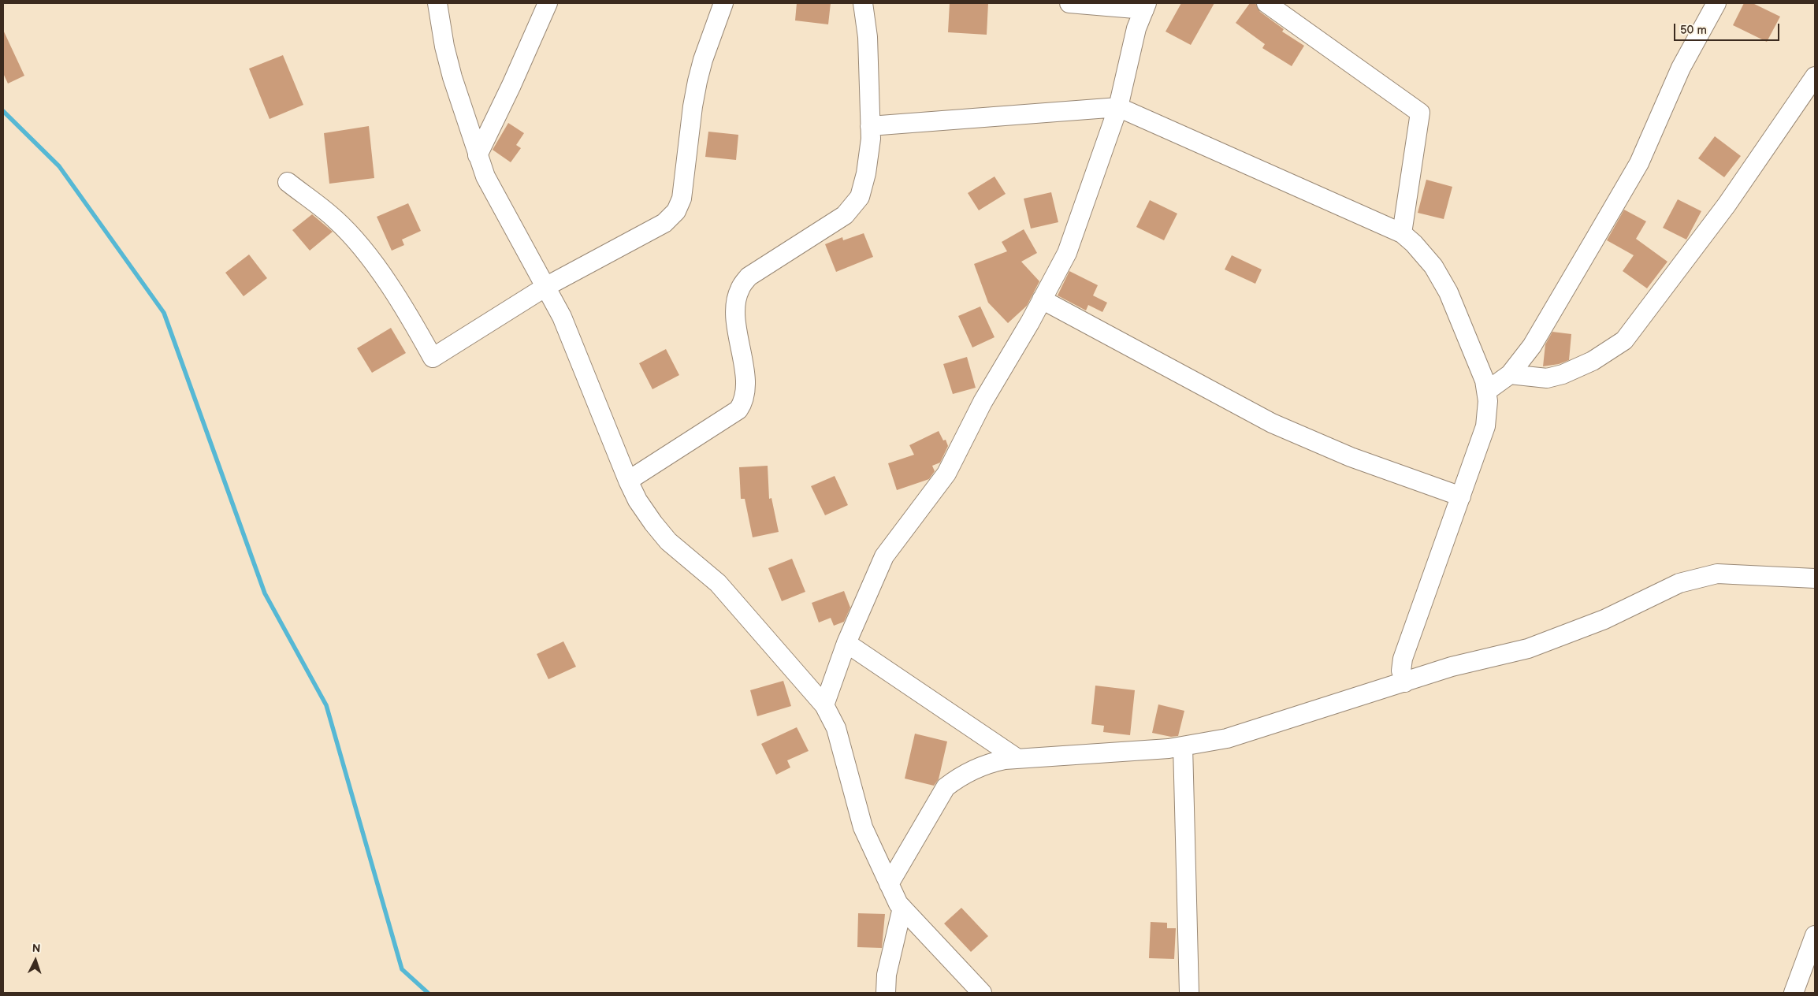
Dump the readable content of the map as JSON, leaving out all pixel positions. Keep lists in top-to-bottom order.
{
  "scale_bar": "50 m",
  "north": "top"
}
